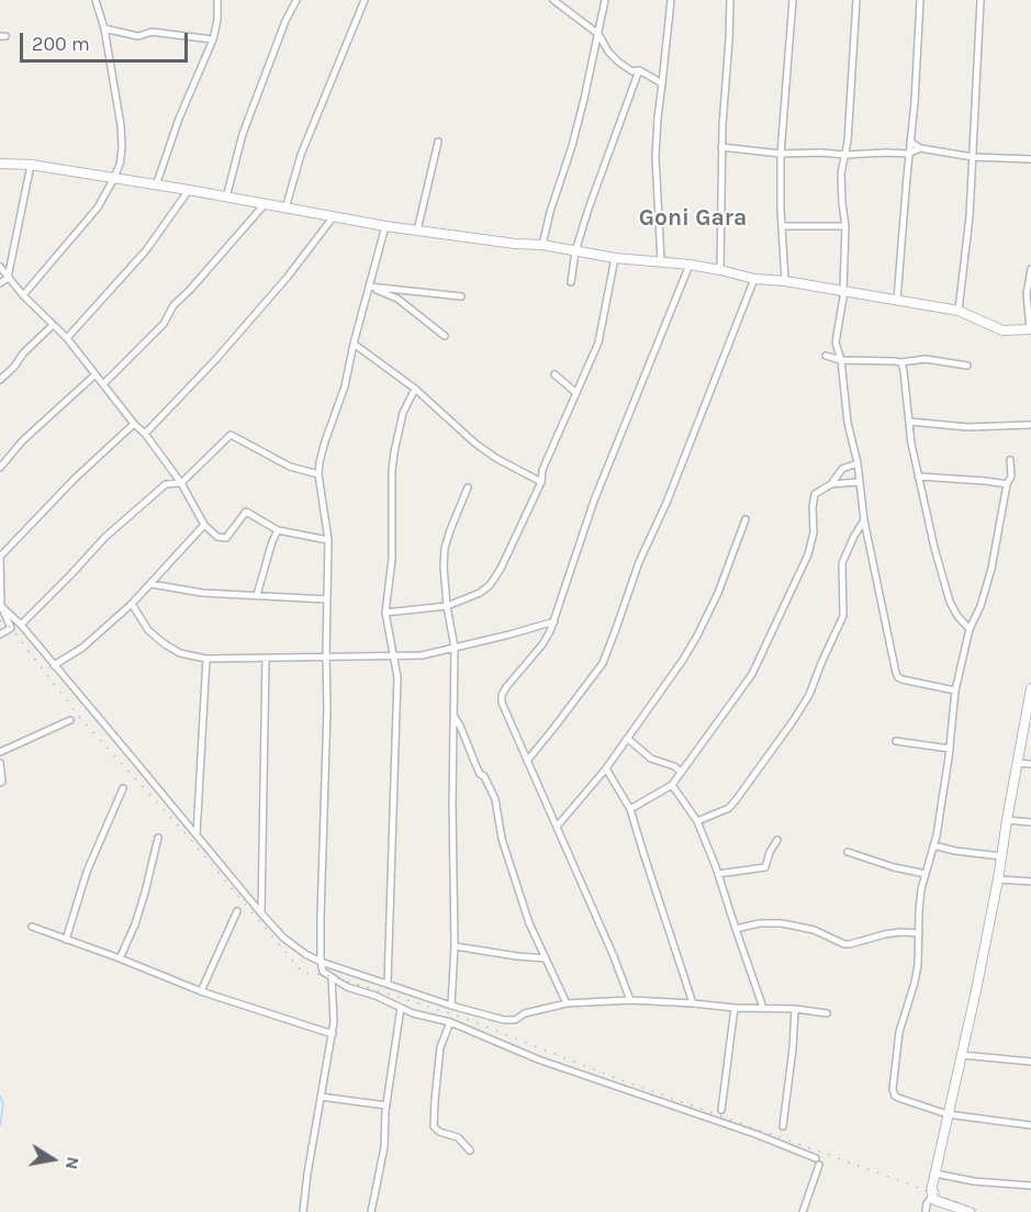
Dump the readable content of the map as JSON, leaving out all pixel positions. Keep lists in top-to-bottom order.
{
  "districts": ["Goni Gara"],
  "scale_bar": "200 m",
  "north": "right"
}
